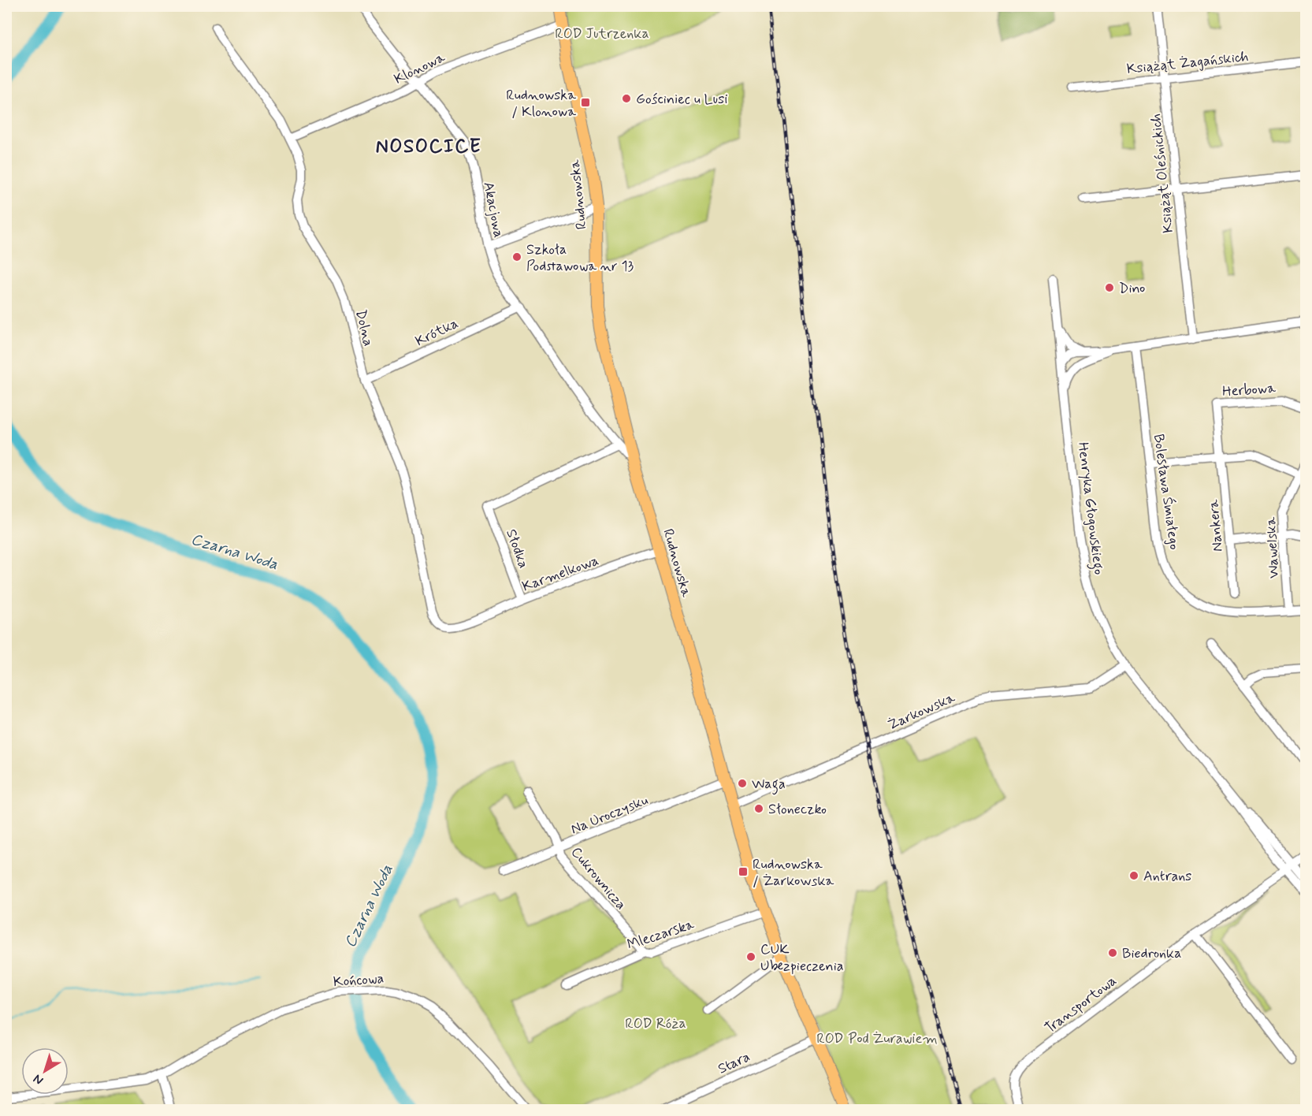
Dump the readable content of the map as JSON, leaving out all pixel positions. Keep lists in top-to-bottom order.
{
  "streets": {
    "main road": ["Rudnowska"],
    "street": [
      "Książąt Żagańskich",
      "Klonowa",
      "Książąt Oleśnickich",
      "Akacjowa",
      "Dolna",
      "Krótka",
      "Herbowa",
      "Bolesława Śmiałego",
      "Henryka Głogowskiego",
      "Nankera",
      "Wawelska",
      "Słodka",
      "Karmelkowa",
      "Żarkowska",
      "Na Uroczysku",
      "Cukrownicza",
      "Mleczarska",
      "Końcowa",
      "Transportowa",
      "Stara"
    ]
  },
  "crossings": [
    ["Książąt Żagańskich", "Książąt Oleśnickich"],
    ["Klonowa", "Rudnowska"],
    ["Klonowa", "Akacjowa"],
    ["Klonowa", "Dolna"],
    ["Rudnowska", "Akacjowa"],
    ["Rudnowska", "Karmelkowa"],
    ["Rudnowska", "Żarkowska"],
    ["Rudnowska", "Na Uroczysku"],
    ["Rudnowska", "Mleczarska"],
    ["Rudnowska", "Stara"],
    ["Akacjowa", "Krótka"],
    ["Akacjowa", "Słodka"],
    ["Dolna", "Krótka"],
    ["Dolna", "Karmelkowa"],
    ["Herbowa", "Nankera"],
    ["Bolesława Śmiałego", "Wawelska"],
    ["Henryka Głogowskiego", "Żarkowska"],
    ["Henryka Głogowskiego", "Transportowa"],
    ["Słodka", "Karmelkowa"],
    ["Na Uroczysku", "Cukrownicza"],
    ["Cukrownicza", "Mleczarska"]
  ],
  "districts": ["NOSOCICE"],
  "water": ["Czarna Woda"],
  "parks": ["ROD Jutrzenka", "ROD Róża", "ROD Pod Żurawiem"],
  "places": {
    "other": [
      "Gościniec u Lusi",
      "Szkoła Podstawowa nr 13",
      "Dino",
      "Waga",
      "Słoneczko",
      "Antrans",
      "Biedronka",
      "CUK Ubezpieczenia"
    ],
    "transit": ["Rudnowska / Klonowa", "Rudnowska / Żarkowska"]
  },
  "north": "bottom left"
}
